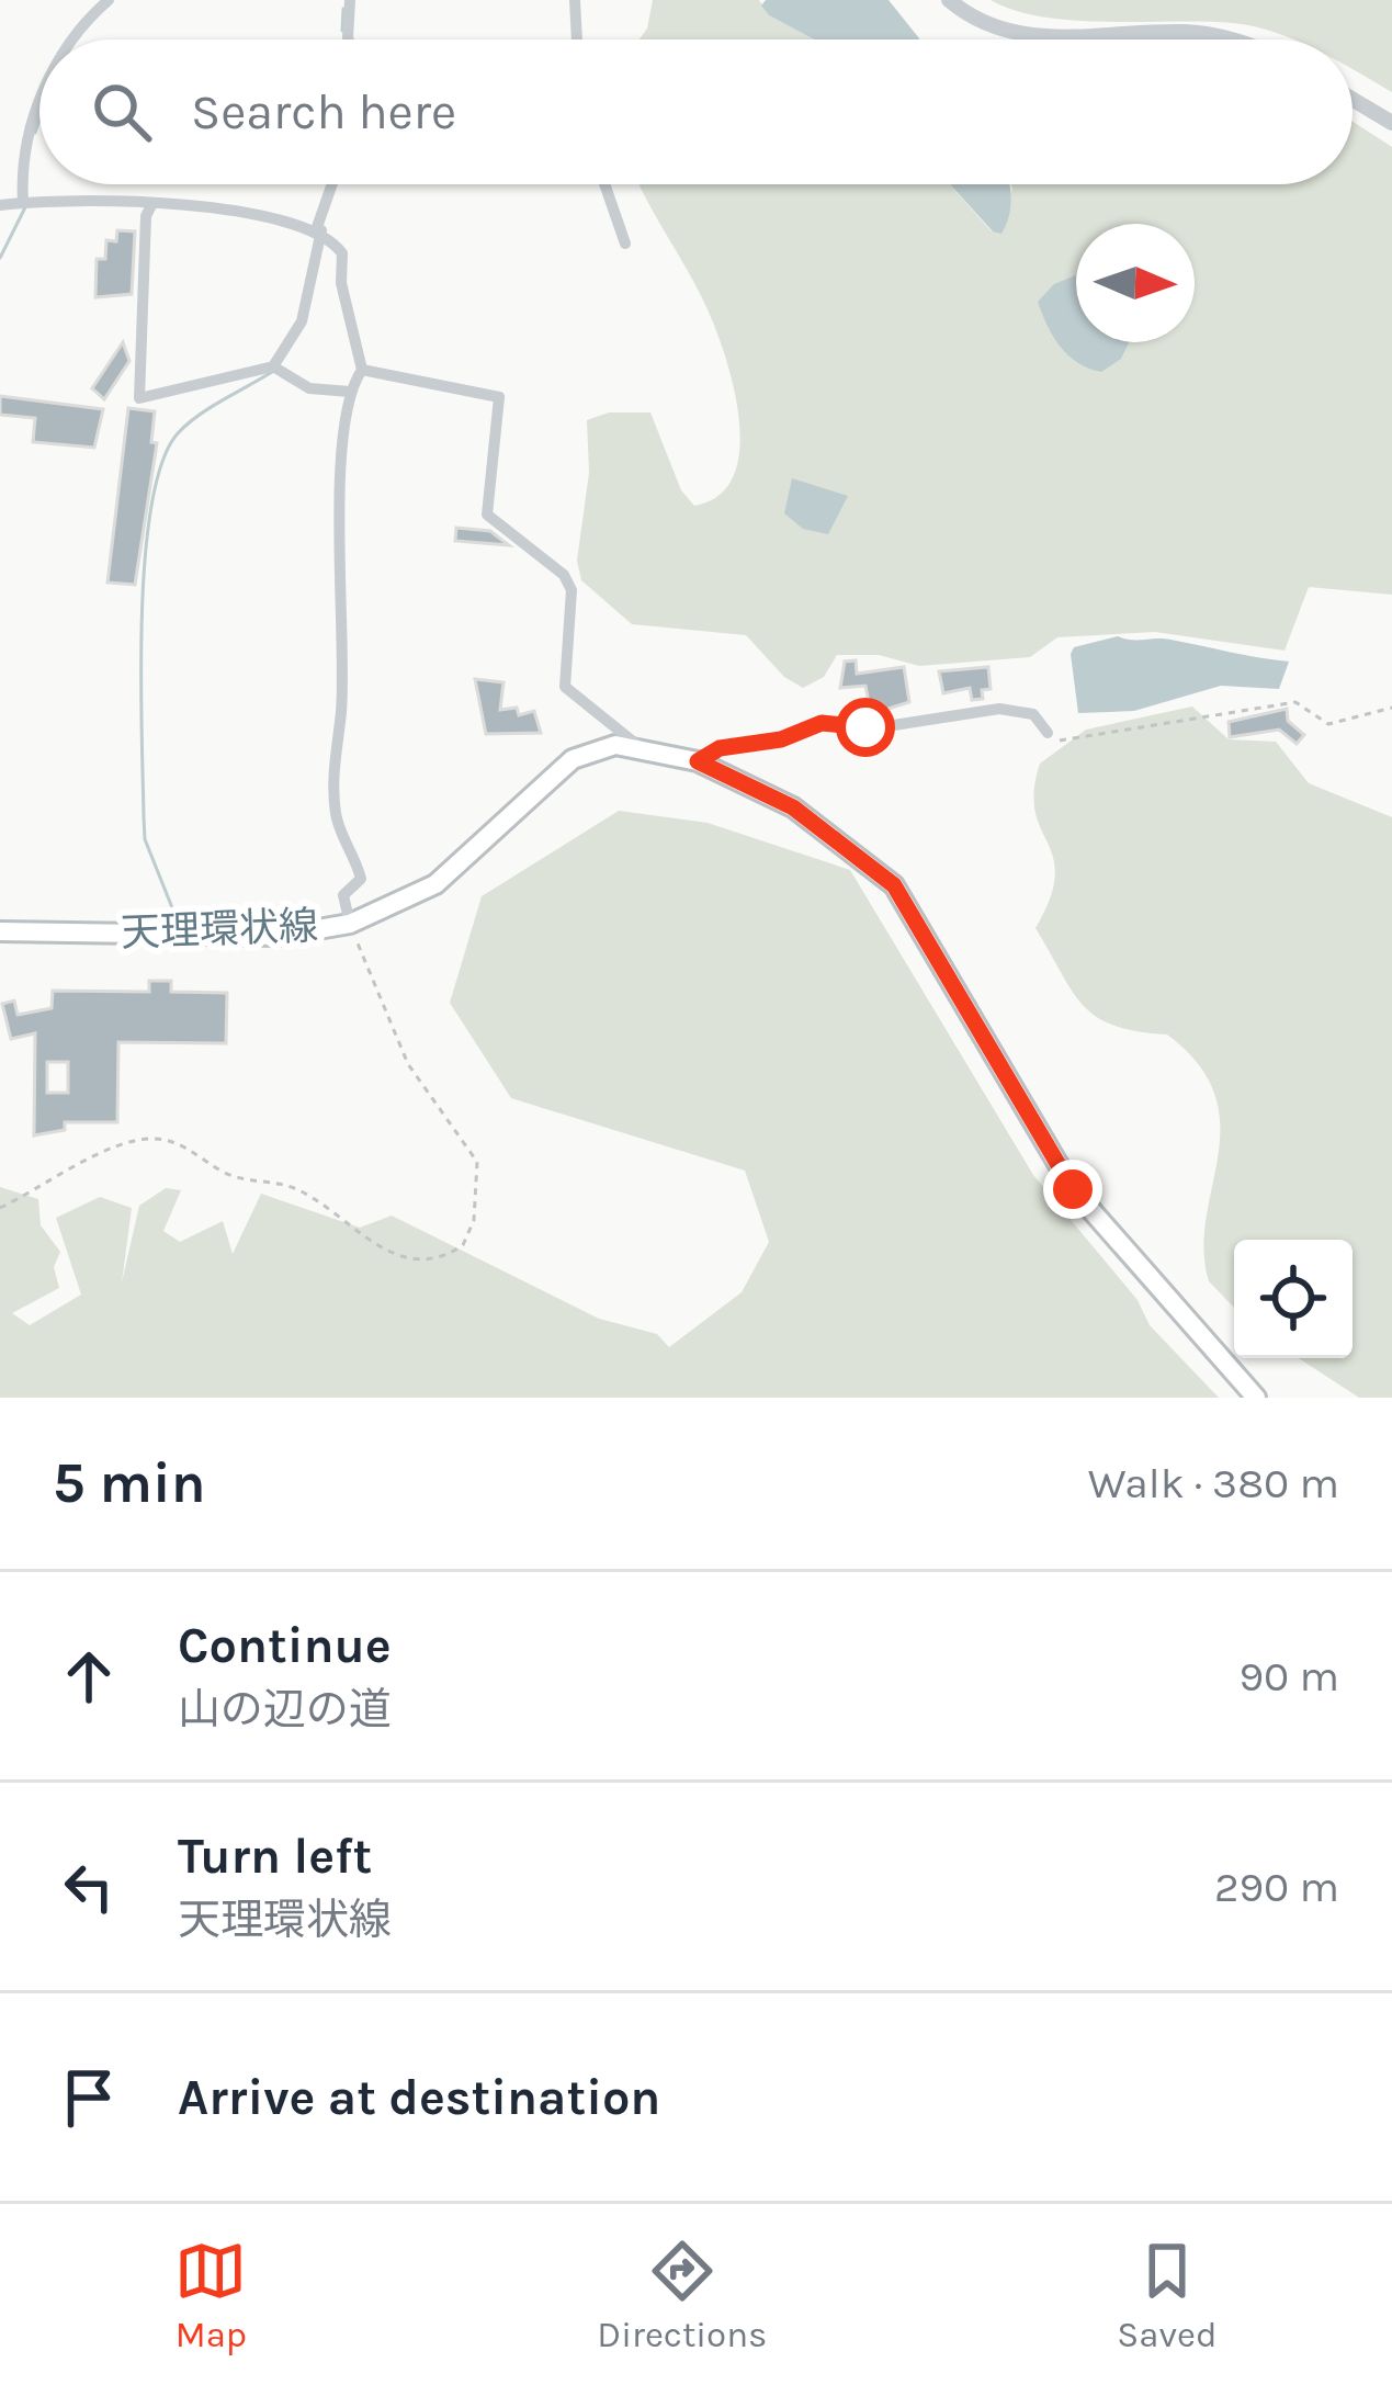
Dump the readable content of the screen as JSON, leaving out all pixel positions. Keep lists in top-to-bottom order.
{
  "streets": {
    "main road": ["天理環状線"]
  },
  "north": "right",
  "page": {
    "search": "Search here",
    "heading": ["5 min", "Walk · 380 m"],
    "list": [
      ["Continue", "山の辺の道", "90 m"],
      ["Turn left", "天理環状線", "290 m"],
      "Arrive at destination"
    ],
    "nav": ["Map", "Directions", "Saved"]
  }
}
